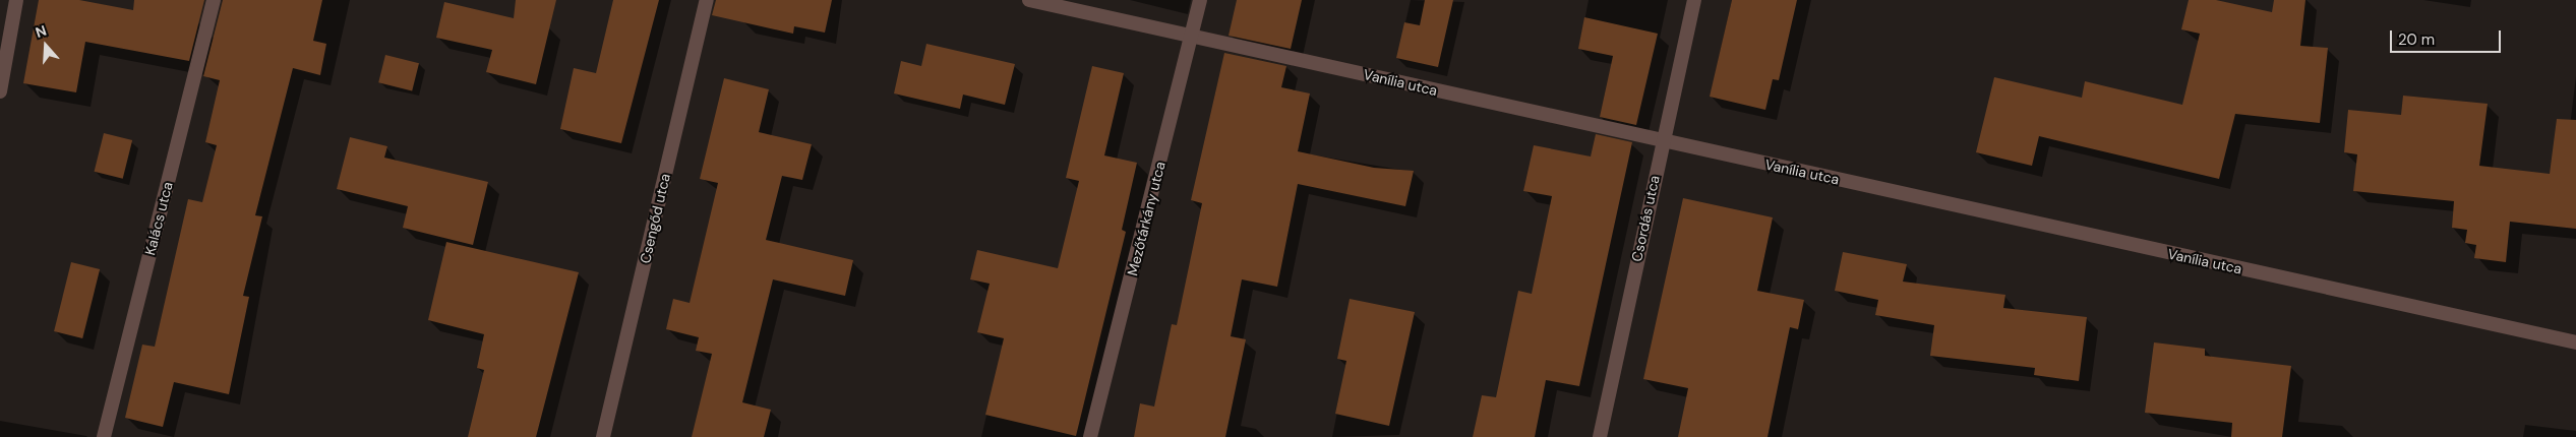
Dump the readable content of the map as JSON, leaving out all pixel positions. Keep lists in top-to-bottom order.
{
  "streets": {
    "street": [
      "Vanília utca",
      "Kalács utca",
      "Csengőd utca",
      "Mezőtárkány utca",
      "Csordás utca"
    ]
  },
  "crossings": [
    ["Vanília utca", "Mezőtárkány utca"],
    ["Vanília utca", "Csordás utca"]
  ],
  "scale_bar": "20 m",
  "north": "top"
}
